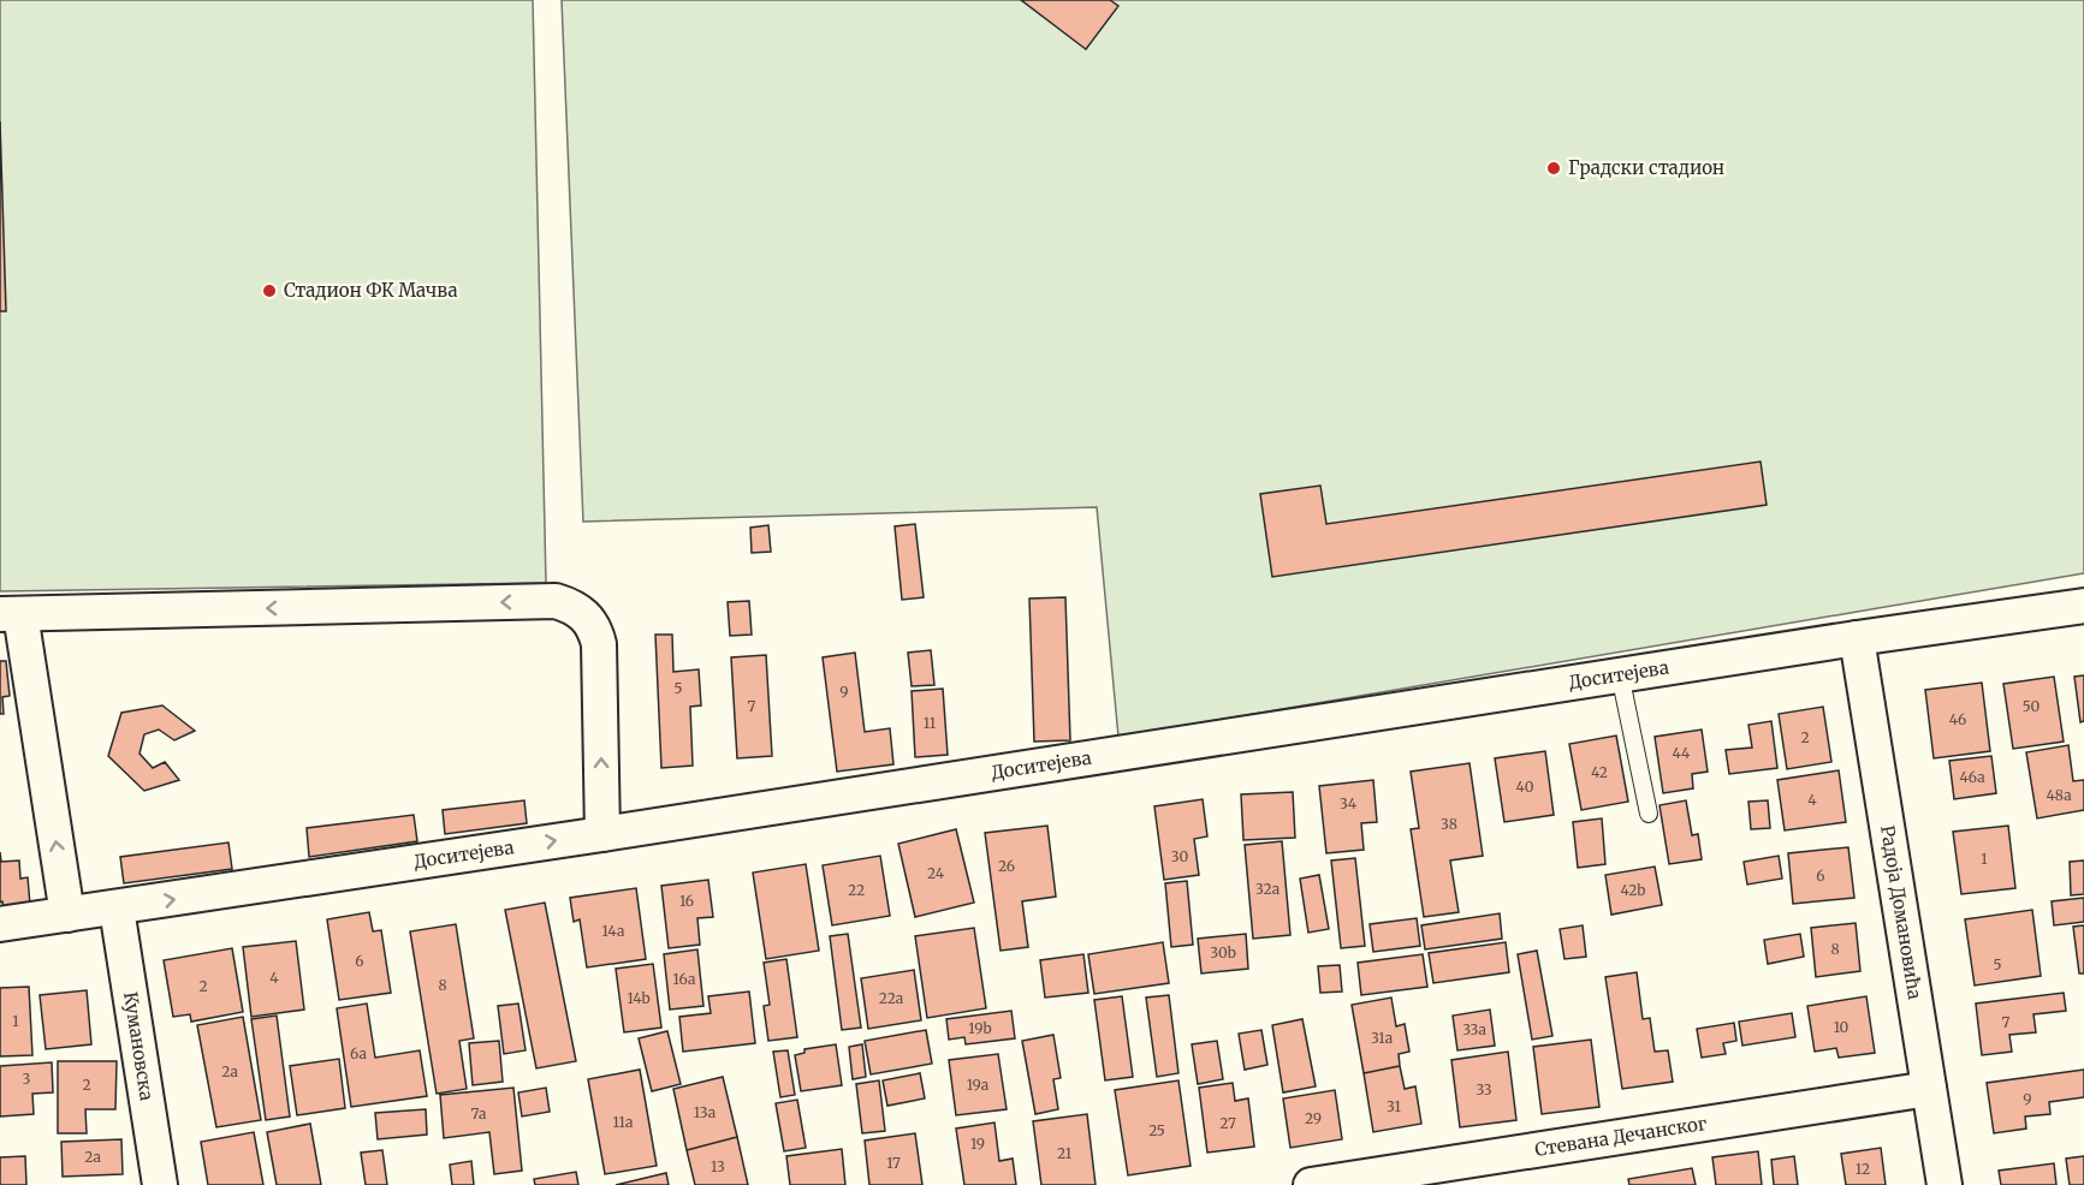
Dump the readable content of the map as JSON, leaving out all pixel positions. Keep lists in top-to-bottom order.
{
  "streets": {
    "street": [
      "Доситејева",
      "Радоја Домановића",
      "Кумановска",
      "Стевана Дечанског"
    ]
  },
  "crossings": [
    ["Доситејева", "Радоја Домановића"],
    ["Доситејева", "Кумановска"],
    ["Радоја Домановића", "Стевана Дечанског"]
  ],
  "places": ["Градски стадион", "Стадион ФК Мачва"],
  "house_numbers": [
    "5",
    "9",
    "7",
    "50",
    "46",
    "11",
    "2",
    "44",
    "42",
    "46a",
    "40",
    "48a",
    "4",
    "34",
    "38",
    "30",
    "1",
    "26",
    "24",
    "6",
    "32a",
    "22",
    "42b",
    "16",
    "14a",
    "8",
    "30b",
    "6",
    "5",
    "4",
    "16a",
    "8",
    "2",
    "14b",
    "22a",
    "1",
    "7",
    "10",
    "19b",
    "33a",
    "31a",
    "6a",
    "2a",
    "3",
    "2",
    "19a",
    "33",
    "9",
    "31",
    "13a",
    "7a",
    "29",
    "11a",
    "27",
    "25",
    "19",
    "21",
    "2a",
    "17",
    "13",
    "12"
  ]
}
